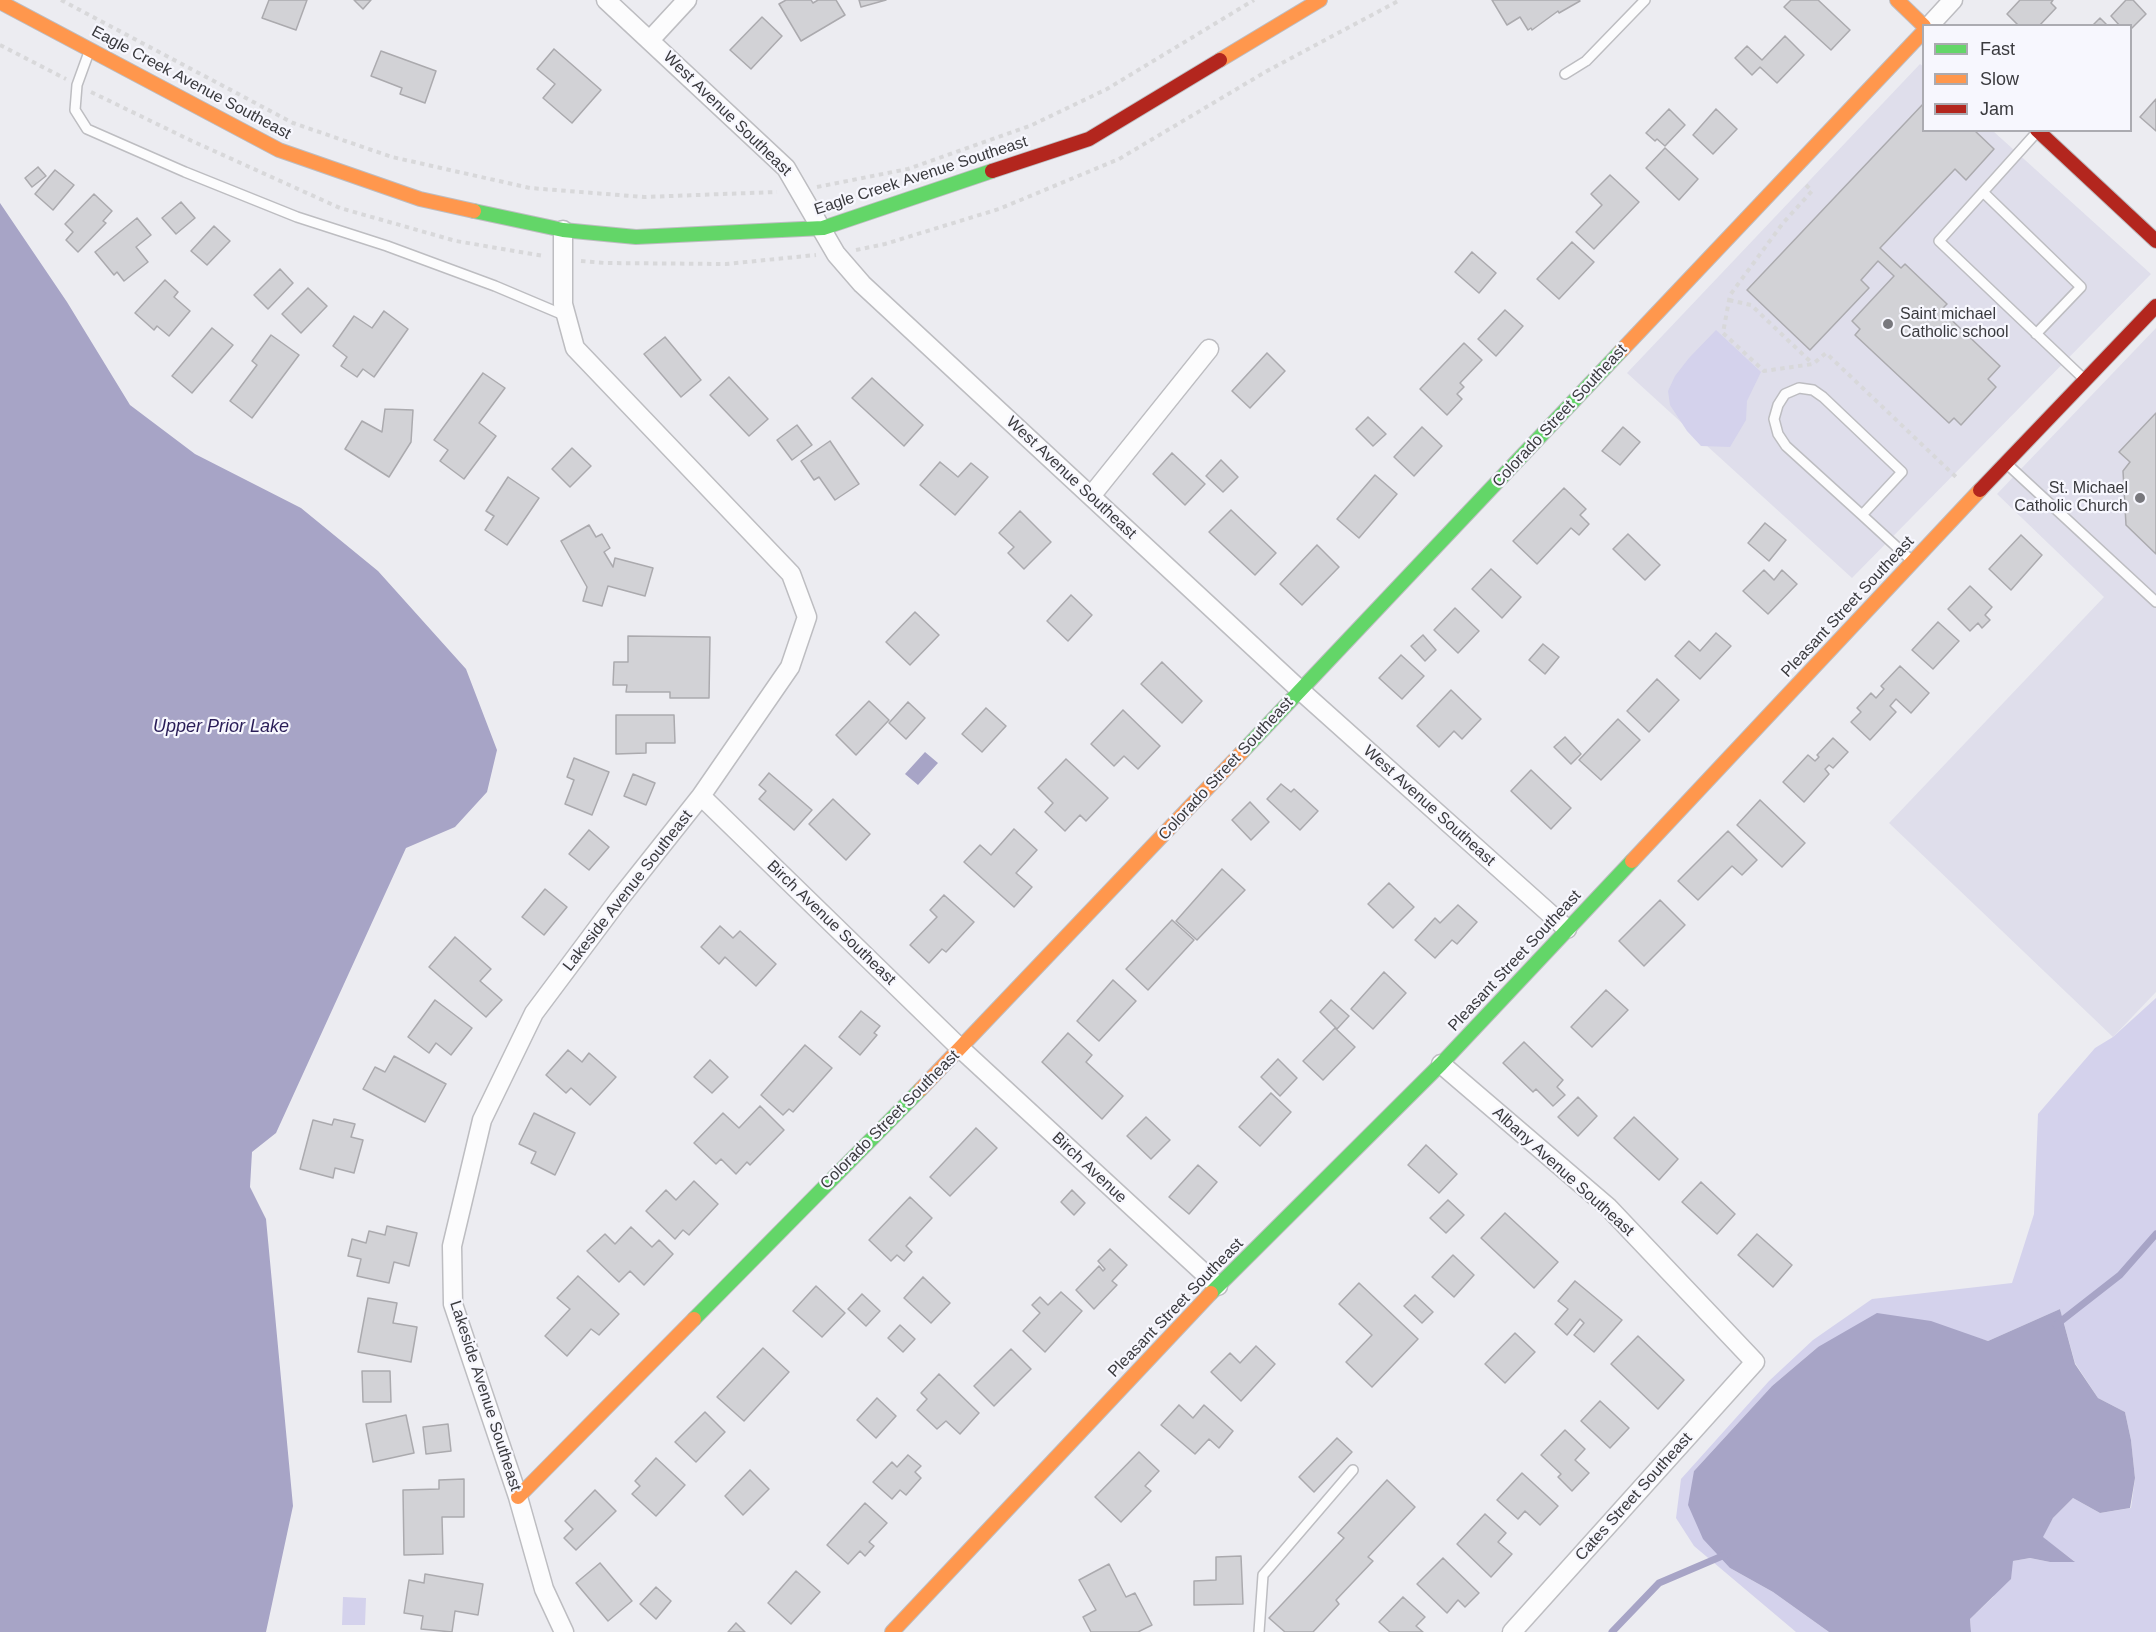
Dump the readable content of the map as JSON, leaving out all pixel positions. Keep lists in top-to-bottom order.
{
  "streets": {
    "street": [
      "Eagle Creek Avenue Southeast",
      "West Avenue Southeast",
      "Colorado Street Southeast",
      "Pleasant Street Southeast",
      "Lakeside Avenue Southeast",
      "Birch Avenue Southeast",
      "Birch Avenue",
      "Albany Avenue Southeast",
      "Cates Street Southeast"
    ]
  },
  "crossings": [
    ["Eagle Creek Avenue Southeast", "West Avenue Southeast"],
    ["Eagle Creek Avenue Southeast", "Lakeside Avenue Southeast"],
    ["West Avenue Southeast", "Colorado Street Southeast"],
    ["West Avenue Southeast", "Pleasant Street Southeast"],
    ["Colorado Street Southeast", "Lakeside Avenue Southeast"],
    ["Colorado Street Southeast", "Birch Avenue Southeast"],
    ["Colorado Street Southeast", "Birch Avenue"],
    ["Pleasant Street Southeast", "Birch Avenue"],
    ["Pleasant Street Southeast", "Albany Avenue Southeast"],
    ["Lakeside Avenue Southeast", "Birch Avenue Southeast"],
    ["Birch Avenue Southeast", "Birch Avenue"],
    ["Albany Avenue Southeast", "Cates Street Southeast"]
  ],
  "water": ["Upper Prior Lake"],
  "places": ["Saint michael Catholic school", "St. Michael Catholic Church"],
  "legend": ["Fast", "Slow", "Jam"]
}
